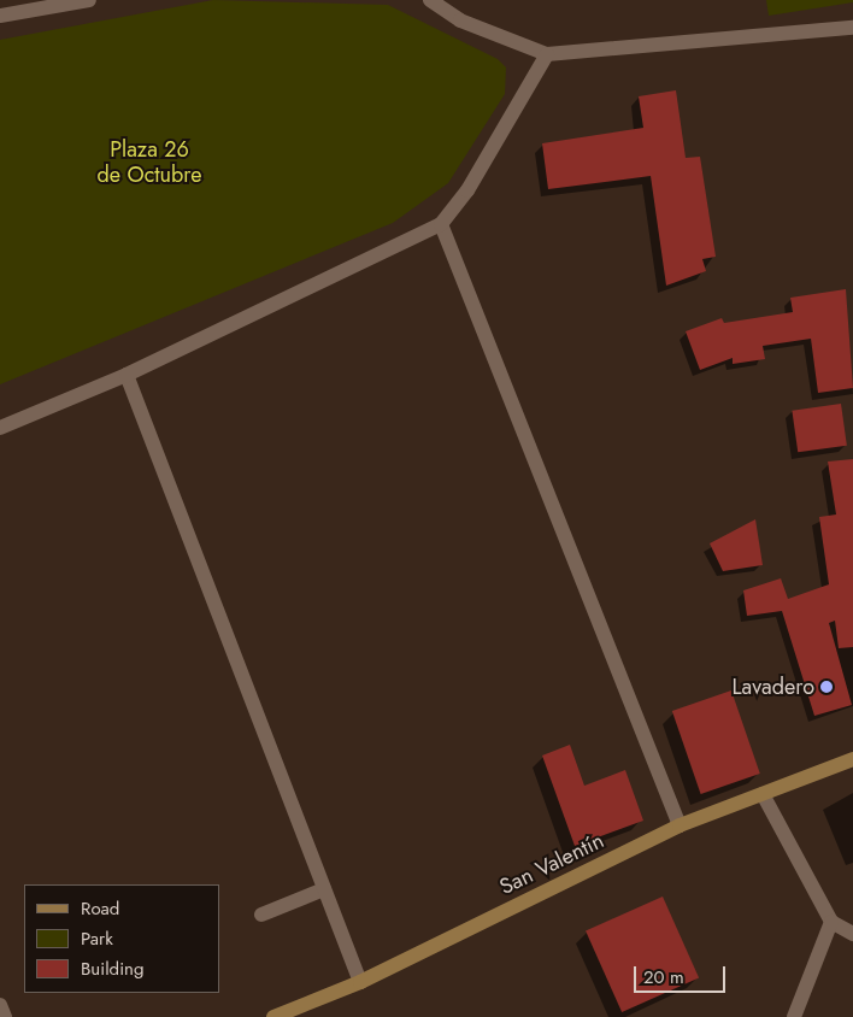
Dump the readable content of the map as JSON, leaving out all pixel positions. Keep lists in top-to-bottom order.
{
  "streets": {
    "main road": ["San Valentín"]
  },
  "parks": ["Plaza 26 de Octubre"],
  "places": ["Lavadero"],
  "legend": ["Road", "Park", "Building"],
  "scale_bar": "20 m"
}
